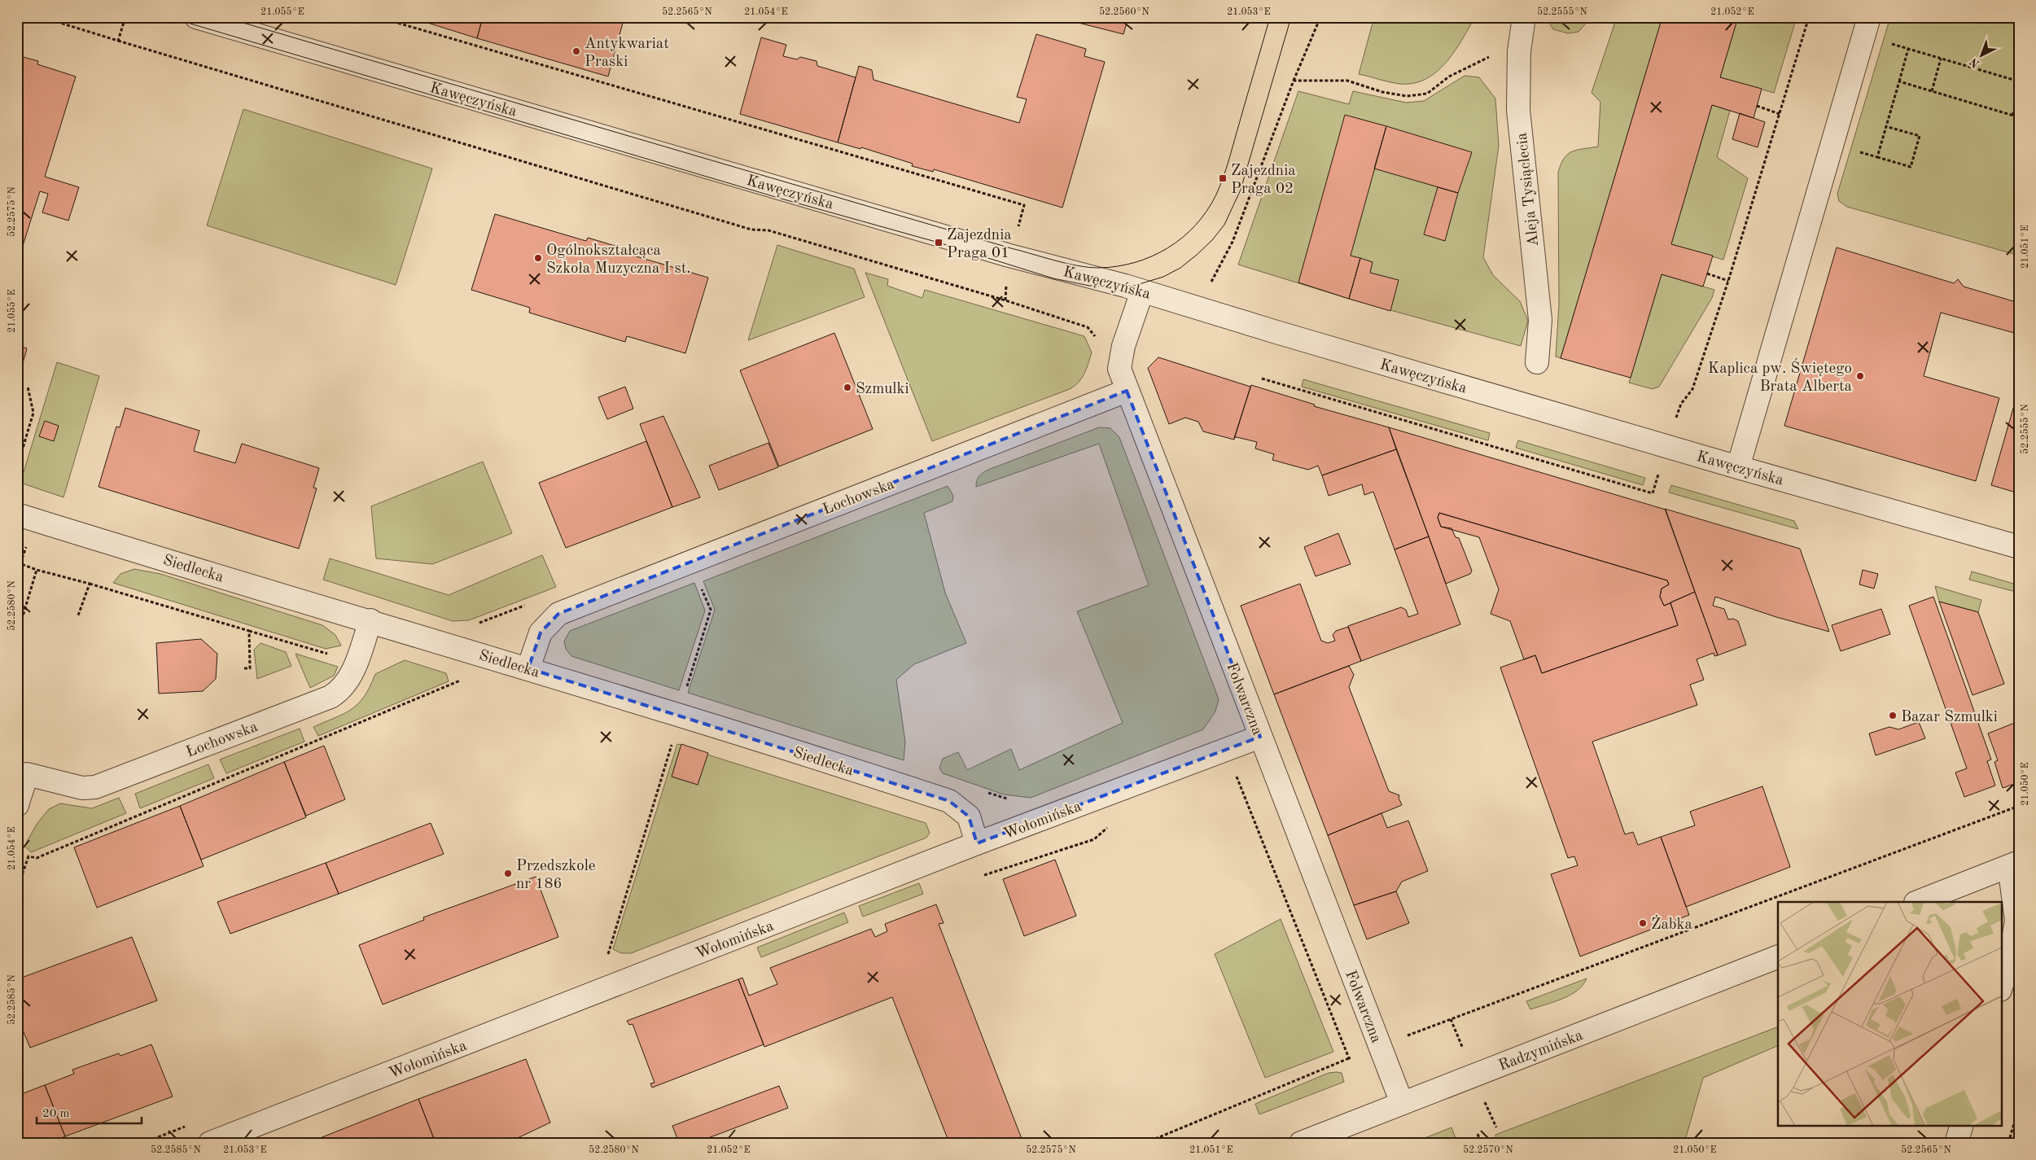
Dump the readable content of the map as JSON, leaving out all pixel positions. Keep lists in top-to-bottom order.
{
  "streets": {
    "street": [
      "Kawęczyńska",
      "Aleja Tysiąclecia",
      "Łochowska",
      "Siedlecka",
      "Folwarczna",
      "Wołomińska",
      "Radzymińska"
    ]
  },
  "crossings": [
    ["Kawęczyńska", "Folwarczna"],
    ["Łochowska", "Siedlecka"],
    ["Łochowska", "Folwarczna"],
    ["Siedlecka", "Wołomińska"],
    ["Folwarczna", "Wołomińska"],
    ["Folwarczna", "Radzymińska"]
  ],
  "places": {
    "other": [
      "Antykwariat Praski",
      "Ogólnokształcąca Szkoła Muzyczna I st.",
      "Kaplica pw. Świętego Brata Alberta",
      "Szmulki",
      "Bazar Szmulki",
      "Przedszkole nr 186",
      "Żabka"
    ],
    "transit": ["Zajezdnia Praga 02", "Zajezdnia Praga 01"]
  },
  "scale_bar": "20 m",
  "north": "bottom left",
  "coordinates": [
    "21.055°E",
    "52.2565°N",
    "21.054°E",
    "52.2560°N",
    "21.053°E",
    "52.2555°N",
    "21.052°E",
    "52.2575°N",
    "21.051°E",
    "52.2580°N",
    "21.050°E",
    "52.2585°N",
    "52.2570°N"
  ]
}
